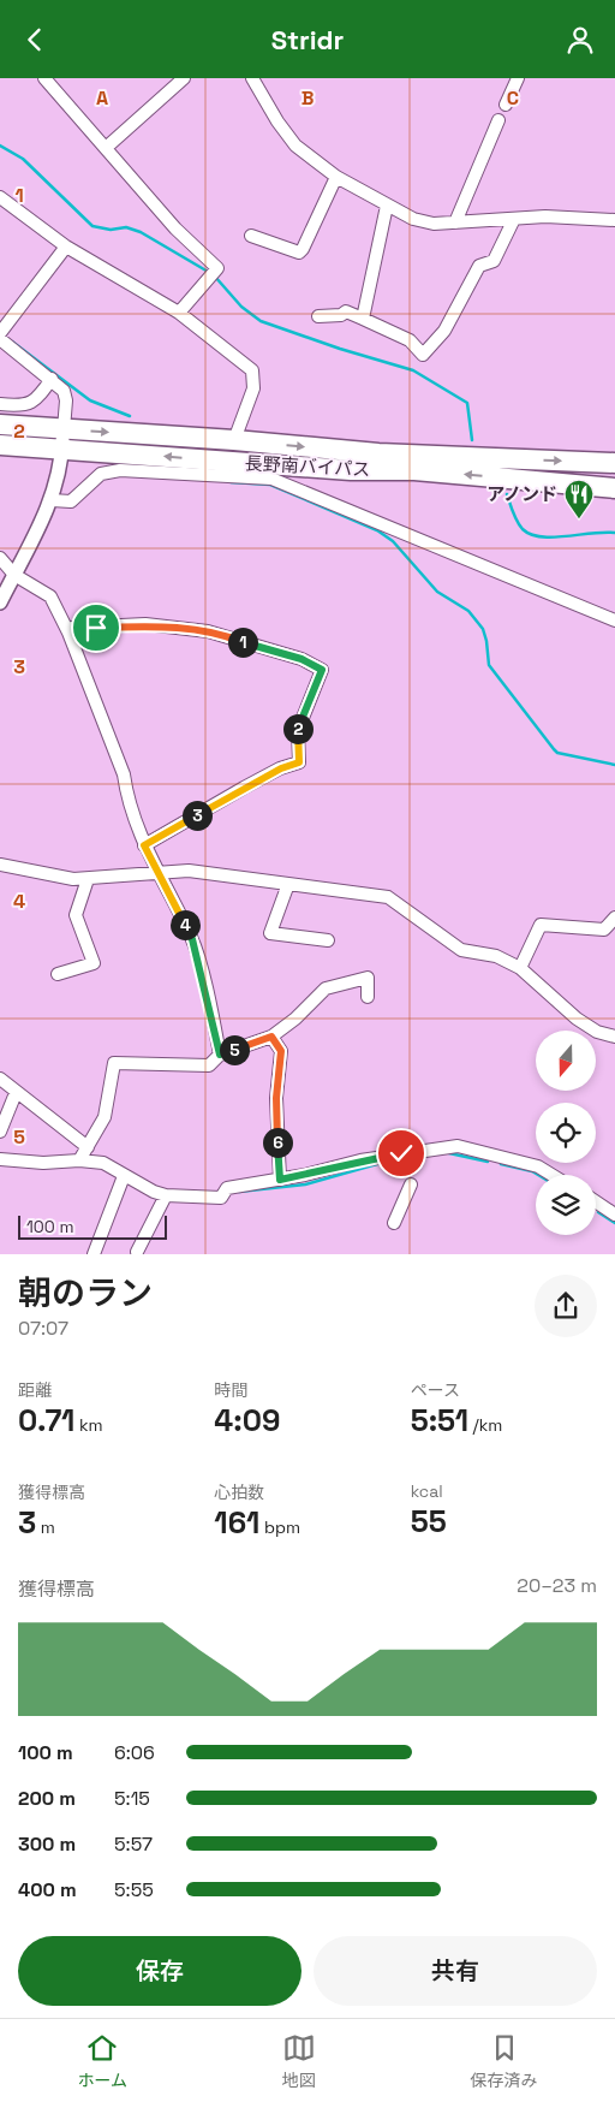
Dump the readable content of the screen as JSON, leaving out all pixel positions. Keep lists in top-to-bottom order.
{
  "streets": {
    "highway": ["長野南バイパス"]
  },
  "places": {
    "restaurant": ["アノンド"]
  },
  "scale_bar": "100 m",
  "north": "bottom",
  "page": {
    "header": "Stridr",
    "pins": [
      "1",
      "2",
      "3",
      "4",
      "5",
      "6"
    ],
    "scale": "100 m",
    "heading": ["朝のラン", "07:07"],
    "stats": [
      ["距離", "0.71 km"],
      ["時間", "4:09"],
      ["ペース", "5:51 /km"],
      ["獲得標高", "3 m"],
      ["心拍数", "161 bpm"],
      ["kcal", "55"]
    ],
    "chart": ["獲得標高", "20–23 m"],
    "list": [
      {
        "name": "100 m",
        "note": "6:06"
      },
      {
        "name": "200 m",
        "note": "5:15"
      },
      {
        "name": "300 m",
        "note": "5:57"
      },
      {
        "name": "400 m",
        "note": "5:55"
      }
    ],
    "buttons": ["保存", "共有"],
    "tabs": ["ホーム", "地図", "保存済み"]
  },
  "grid": {
    "columns": ["A", "B", "C"],
    "rows": [
      "1",
      "2",
      "3",
      "4",
      "5"
    ]
  }
}
